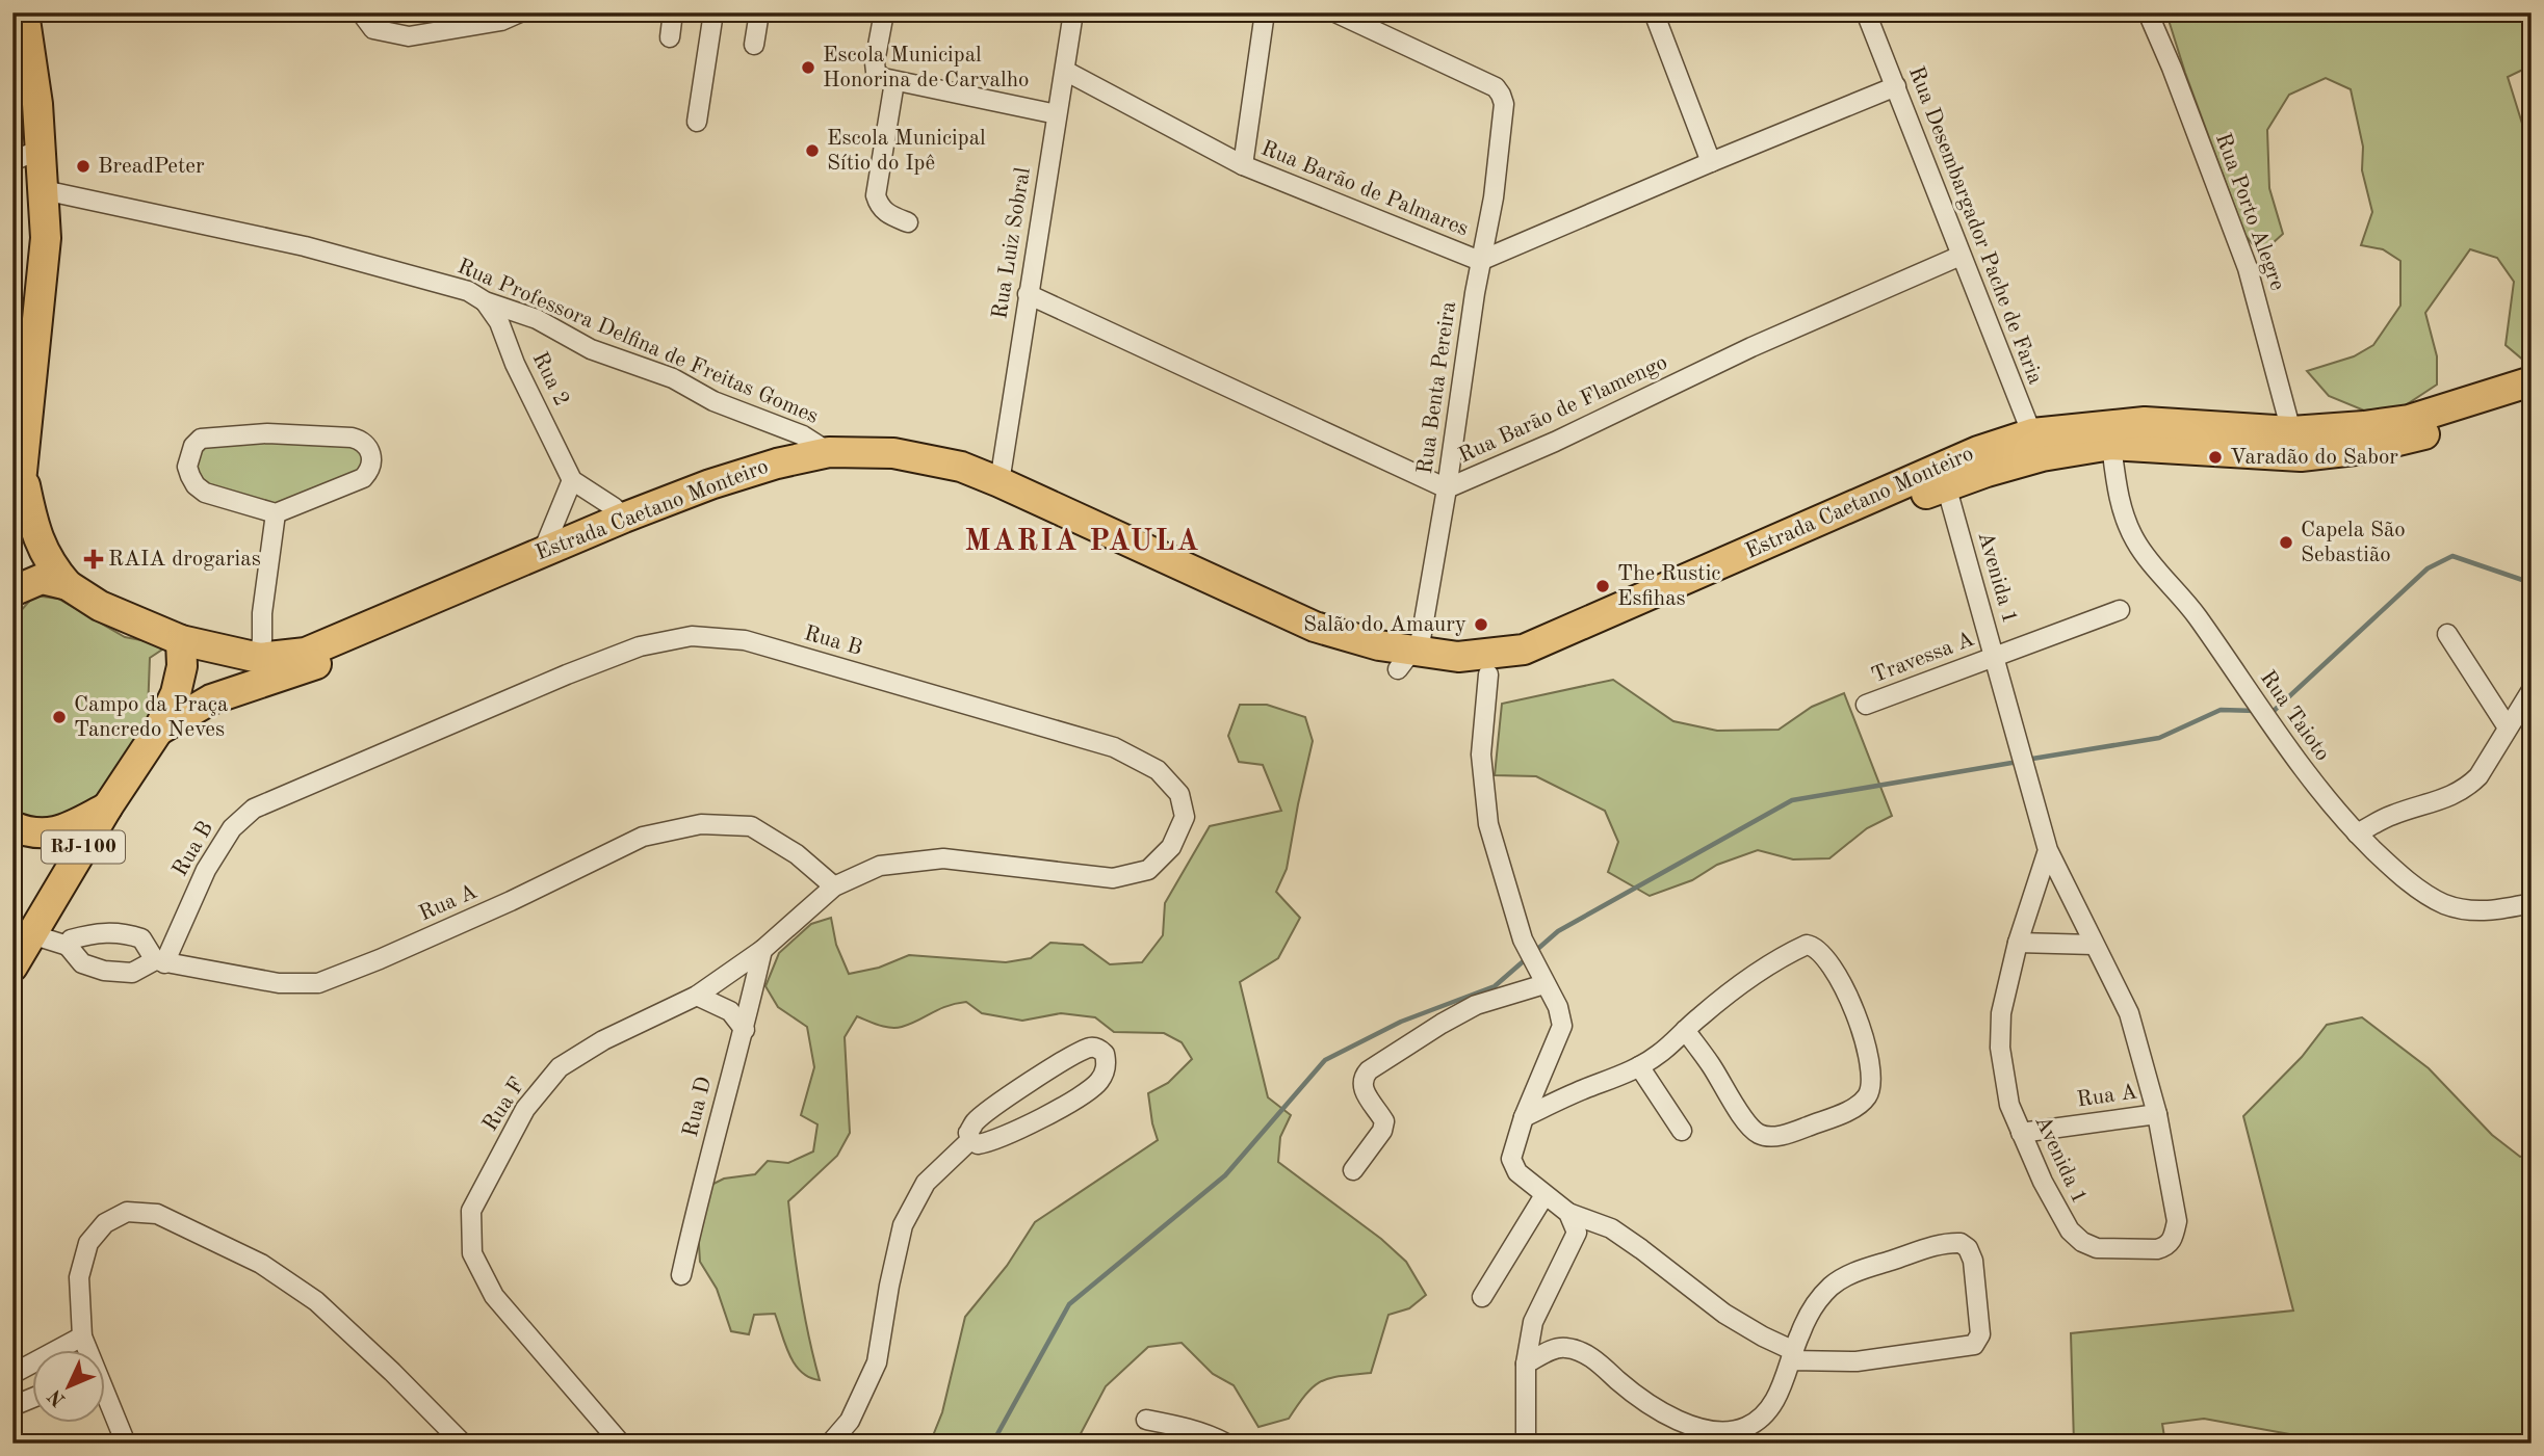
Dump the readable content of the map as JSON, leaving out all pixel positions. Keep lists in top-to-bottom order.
{
  "streets": {
    "main road": ["Estrada Caetano Monteiro", "RJ-100"],
    "street": [
      "Rua Barão de Palmares",
      "Rua Porto Alegre",
      "Rua Desembargador Pache de Faria",
      "Rua Luiz Sobral",
      "Rua Professora Delfina de Freitas Gomes",
      "Rua 2",
      "Rua Benta Pereira",
      "Rua Barão de Flamengo",
      "Avenida 1",
      "Rua B",
      "Travessa A",
      "Rua Taioto",
      "Rua A",
      "Rua F",
      "Rua D"
    ]
  },
  "crossings": [
    ["Rua Barão de Palmares", "Rua Desembargador Pache de Faria"],
    ["Rua Barão de Palmares", "Rua Luiz Sobral"],
    ["Rua Barão de Palmares", "Rua Benta Pereira"],
    ["Rua Porto Alegre", "Estrada Caetano Monteiro"],
    ["Rua Desembargador Pache de Faria", "Rua Barão de Flamengo"],
    ["Rua Desembargador Pache de Faria", "Estrada Caetano Monteiro"],
    ["Rua Luiz Sobral", "Rua Barão de Flamengo"],
    ["Rua Luiz Sobral", "Estrada Caetano Monteiro"],
    ["Rua Professora Delfina de Freitas Gomes", "Rua 2"],
    ["Rua Professora Delfina de Freitas Gomes", "Estrada Caetano Monteiro"],
    ["Rua Benta Pereira", "Rua Barão de Flamengo"],
    ["Rua Benta Pereira", "Estrada Caetano Monteiro"],
    ["Estrada Caetano Monteiro", "Avenida 1"],
    ["Estrada Caetano Monteiro", "Rua Taioto"],
    ["Estrada Caetano Monteiro", "RJ-100"],
    ["Avenida 1", "Travessa A"],
    ["Avenida 1", "Rua A"],
    ["Rua B", "Rua A"],
    ["Rua B", "Rua F"],
    ["Rua A", "Rua F"],
    ["Rua F", "Rua D"]
  ],
  "districts": ["MARIA PAULA"],
  "places": {
    "other": [
      "Escola Municipal Honorina de Carvalho",
      "Escola Municipal Sítio do Ipê",
      "BreadPeter",
      "Varadão do Sabor",
      "Capela São Sebastião",
      "The Rustic Esfihas",
      "Salão do Amaury",
      "Campo da Praça Tancredo Neves"
    ],
    "health": ["RAIA drogarias"]
  },
  "north": "bottom left"
}
